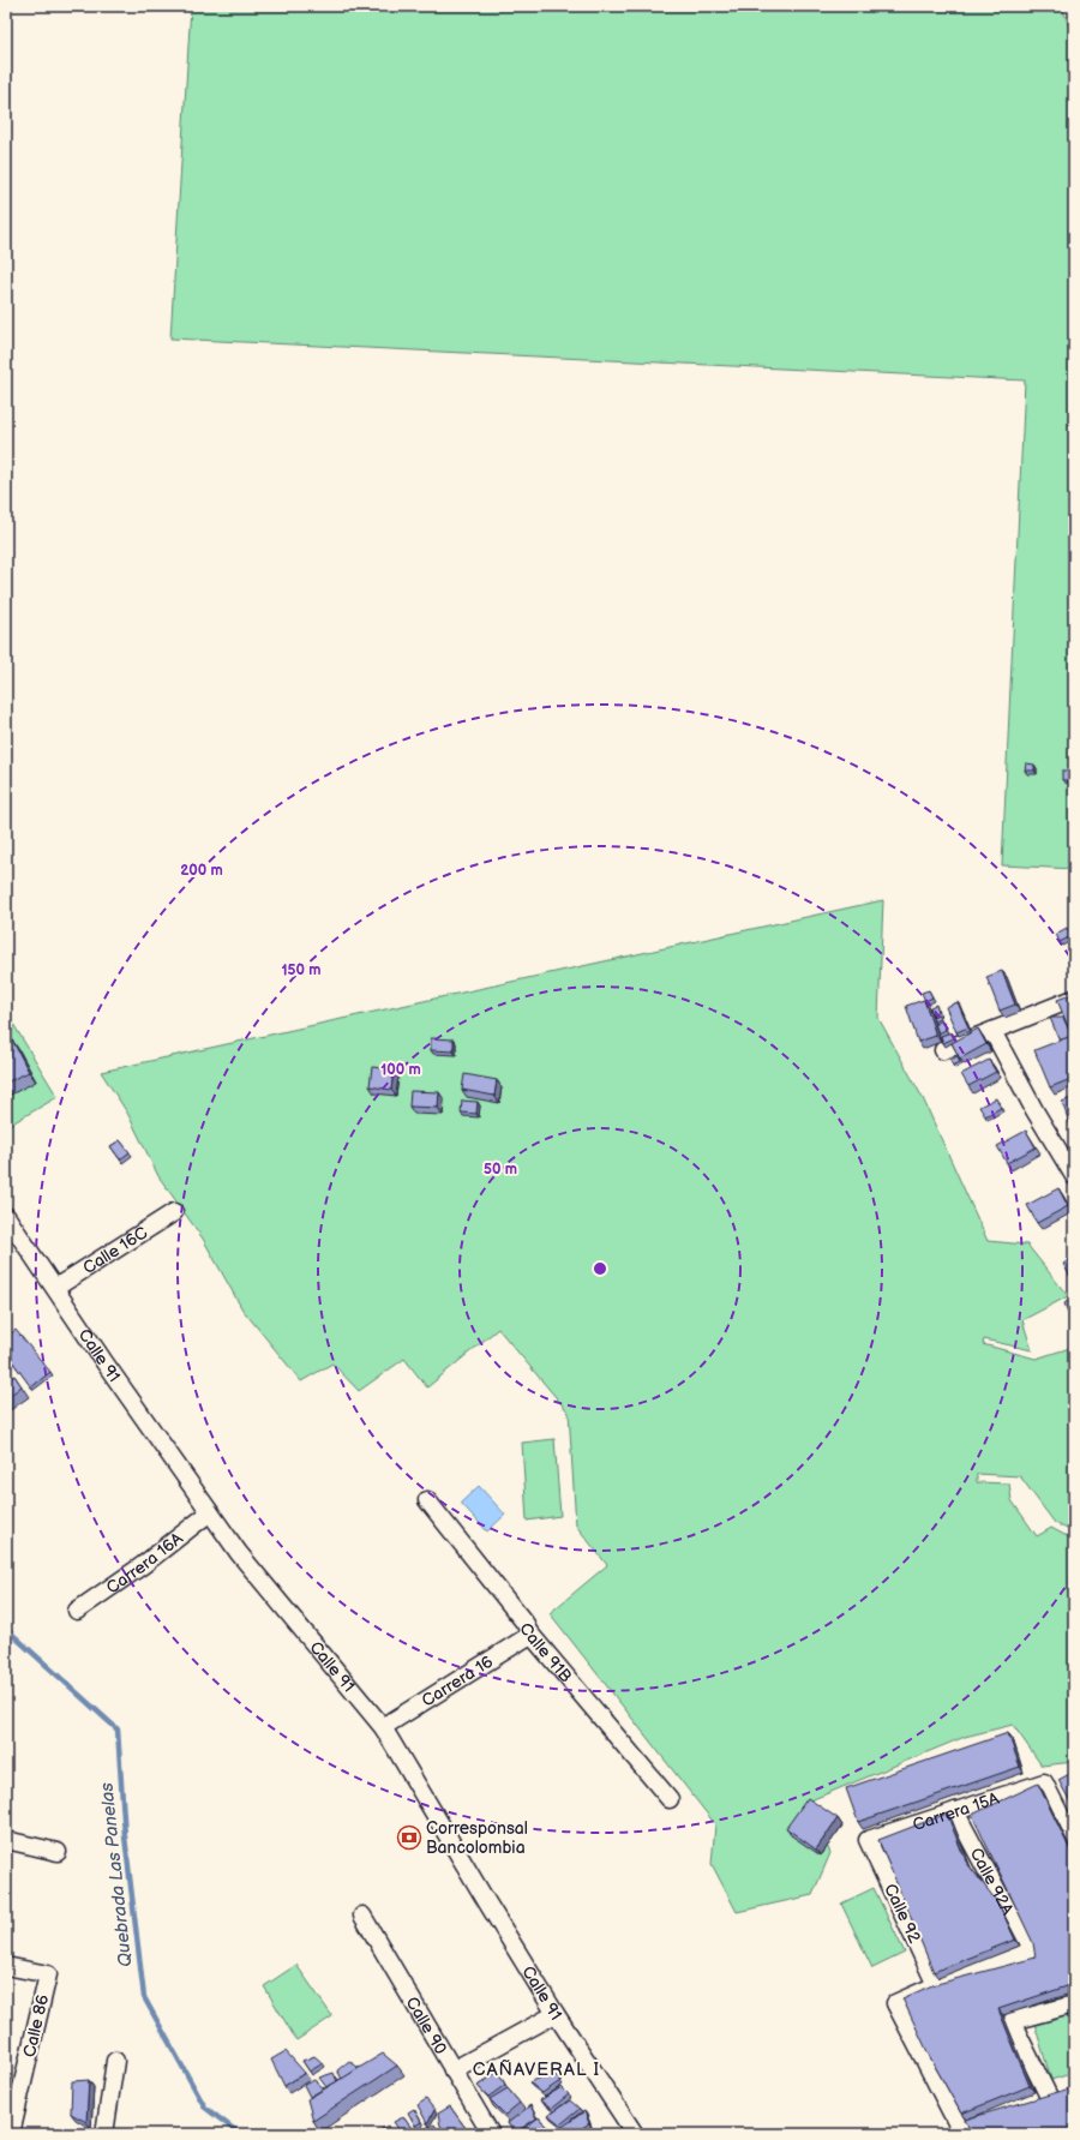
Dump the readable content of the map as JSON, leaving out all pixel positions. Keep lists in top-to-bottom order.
{
  "streets": {
    "street": [
      "Calle 16C",
      "Calle 91",
      "Carrera 16A",
      "Calle 91B",
      "Carrera 16",
      "Carrera 15A",
      "Calle 92A",
      "Calle 92",
      "Calle 90",
      "Calle 86"
    ]
  },
  "crossings": [
    ["Calle 16C", "Calle 91"],
    ["Calle 91", "Carrera 16A"],
    ["Calle 91", "Carrera 16"],
    ["Calle 91B", "Carrera 16"],
    ["Carrera 15A", "Calle 92A"],
    ["Carrera 15A", "Calle 92"],
    ["Calle 92A", "Calle 92"]
  ],
  "districts": ["CAÑAVERAL I"],
  "water": ["Quebrada Las Panelas"],
  "places": {
    "bank": ["Corresponsal Bancolombia"]
  },
  "rings": [
    "200 m",
    "150 m",
    "100 m",
    "50 m"
  ]
}
